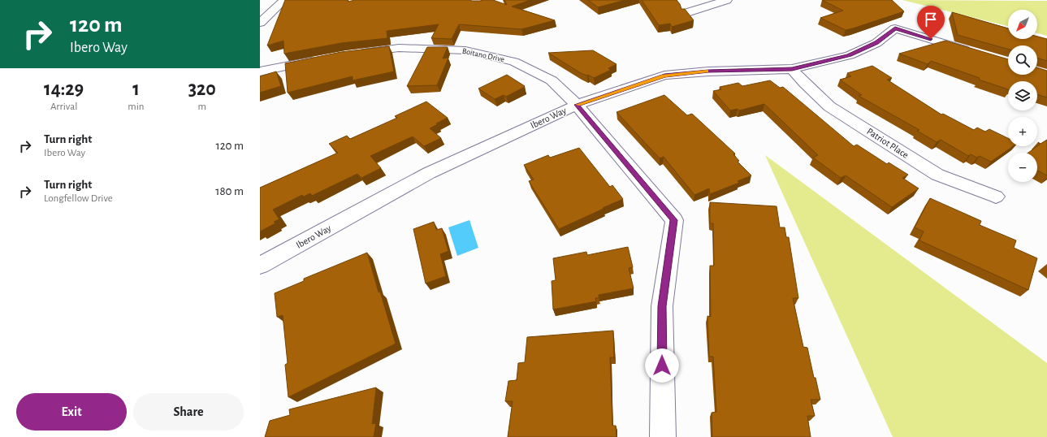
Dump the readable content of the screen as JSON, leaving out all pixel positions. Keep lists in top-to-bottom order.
{
  "streets": {
    "street": ["Boitano Drive", "Ibero Way", "Patriot Place"]
  },
  "crossings": [
    ["Boitano Drive", "Ibero Way"],
    ["Ibero Way", "Patriot Place"]
  ],
  "north": "bottom left",
  "page": {
    "turn": ["120 m", "Ibero Way"],
    "map_buttons": ["+", "−"],
    "eta": [
      "14:29",
      "Arrival",
      "1",
      "min",
      "320",
      "m"
    ],
    "list": [
      {
        "name": "Turn right",
        "note": "Ibero Way",
        "value": "120 m"
      },
      {
        "name": "Turn right",
        "note": "Longfellow Drive",
        "value": "180 m"
      }
    ],
    "buttons": ["Exit", "Share"]
  }
}
